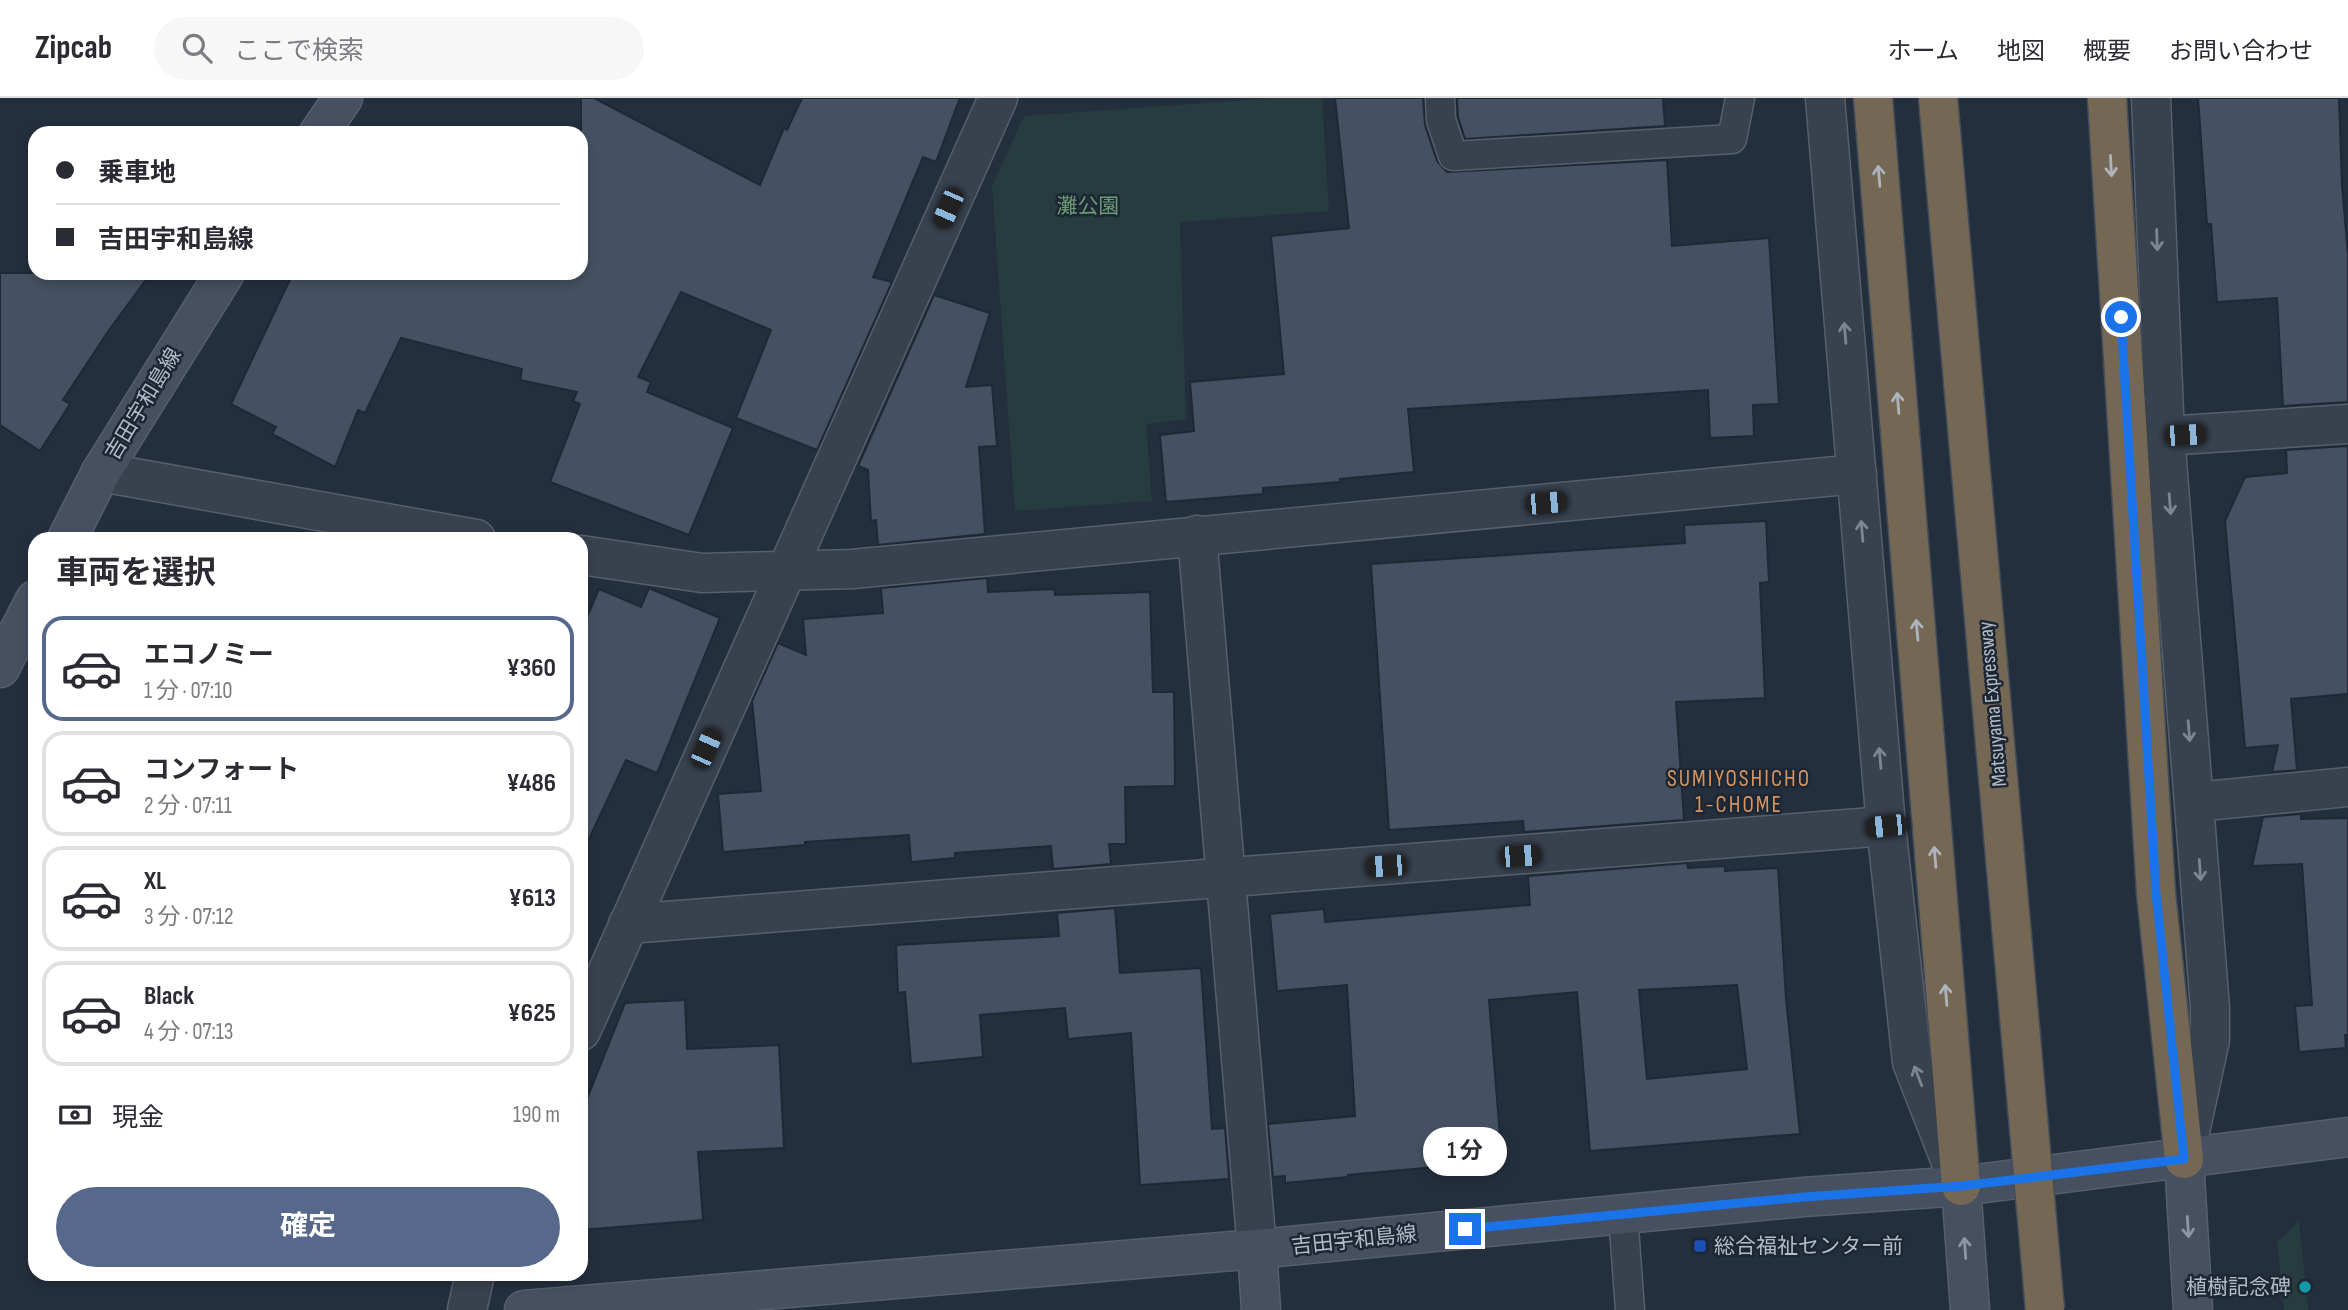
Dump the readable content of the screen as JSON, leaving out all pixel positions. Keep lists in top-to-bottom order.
{
  "streets": {
    "highway": ["Matsuyama Expressway"],
    "main road": ["吉田宇和島線"]
  },
  "districts": ["SUMIYOSHICHO 1-CHOME"],
  "parks": ["灘公園"],
  "places": {
    "transit": ["総合福祉センター前"],
    "other": ["植樹記念碑"]
  },
  "page": {
    "header": "Zipcab",
    "search": "ここで検索",
    "nav": [
      "ホーム",
      "地図",
      "概要",
      "お問い合わせ"
    ],
    "banner": ["乗車地", "吉田宇和島線"],
    "heading": "車両を選択",
    "list": [
      {
        "name": "エコノミー",
        "note": "1 分 · 07:10",
        "value": "¥360"
      },
      {
        "name": "コンフォート",
        "note": "2 分 · 07:11",
        "value": "¥486"
      },
      {
        "name": "XL",
        "note": "3 分 · 07:12",
        "value": "¥613"
      },
      {
        "name": "Black",
        "note": "4 分 · 07:13",
        "value": "¥625"
      }
    ],
    "pay": ["現金", "190 m"],
    "bubble": "1 分",
    "buttons": "確定"
  }
}
